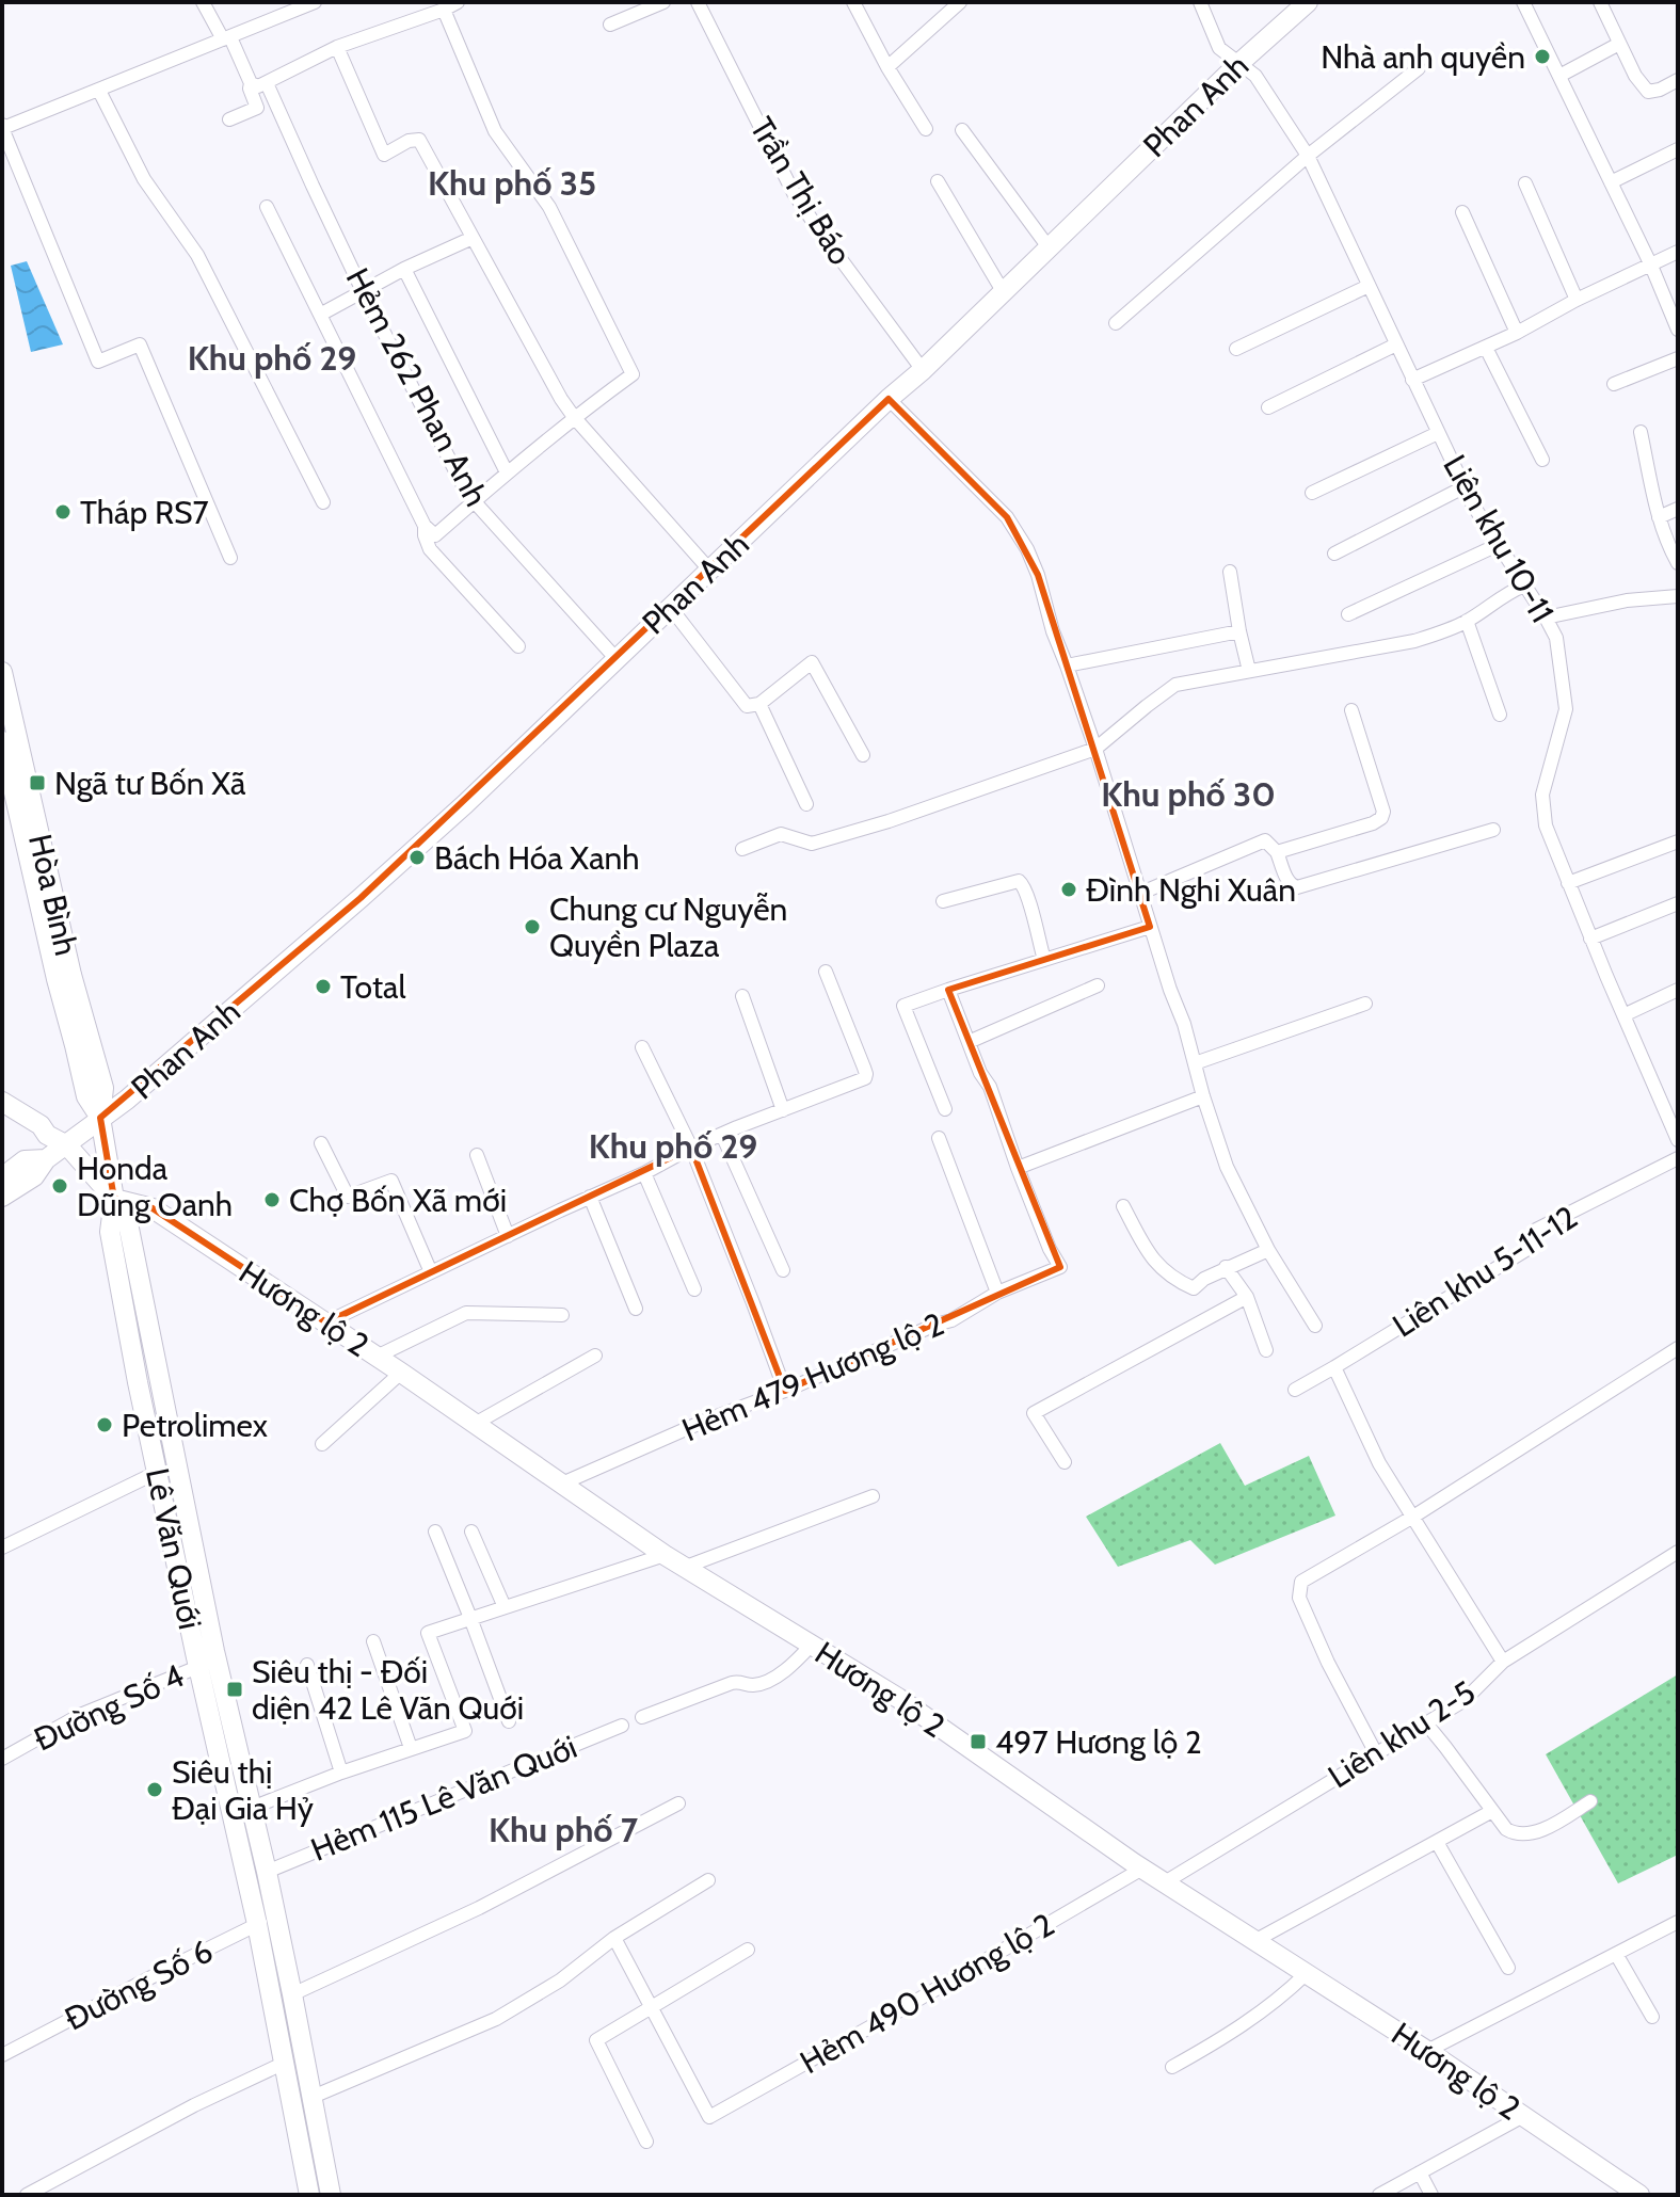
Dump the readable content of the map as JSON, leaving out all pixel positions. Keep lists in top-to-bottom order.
{
  "streets": {
    "main road": [
      "Phan Anh",
      "Hòa Bình",
      "Hương lộ 2",
      "Lê Văn Quới"
    ],
    "street": [
      "Trần Thị Báo",
      "Hẻm 262 Phan Anh",
      "Liên khu 10-11",
      "Liên khu 5-11-12",
      "Hẻm 479 Hương lộ 2",
      "Đường Số 4",
      "Liên khu 2-5",
      "Hẻm 115 Lê Văn Quới",
      "Đường Số 6",
      "Hẻm 490 Hương lộ 2"
    ]
  },
  "crossings": [
    ["Phan Anh", "Trần Thị Báo"],
    ["Phan Anh", "Hẻm 262 Phan Anh"],
    ["Phan Anh", "Liên khu 10-11"],
    ["Phan Anh", "Hòa Bình"],
    ["Hòa Bình", "Hương lộ 2"],
    ["Hòa Bình", "Lê Văn Quới"],
    ["Hương lộ 2", "Hẻm 479 Hương lộ 2"],
    ["Hương lộ 2", "Lê Văn Quới"],
    ["Hương lộ 2", "Liên khu 2-5"],
    ["Hương lộ 2", "Hẻm 490 Hương lộ 2"],
    ["Lê Văn Quới", "Đường Số 4"],
    ["Lê Văn Quới", "Hẻm 115 Lê Văn Quới"],
    ["Lê Văn Quới", "Đường Số 6"]
  ],
  "districts": [
    "Khu phố 35",
    "Khu phố 29",
    "Khu phố 30",
    "Khu phố 29",
    "Khu phố 7"
  ],
  "places": {
    "other": [
      "Nhà anh quyền",
      "Tháp RS7",
      "Bách Hóa Xanh",
      "Đình Nghi Xuân",
      "Chung cư Nguyễn Quyền Plaza",
      "Total",
      "Honda Dũng Oanh",
      "Chợ Bốn Xã mới",
      "Petrolimex",
      "Siêu thị Đại Gia Hỷ"
    ],
    "transit": ["Ngã tư Bốn Xã", "Siêu thị - Đối diện 42 Lê Văn Quới", "497 Hương lộ 2"]
  }
}
